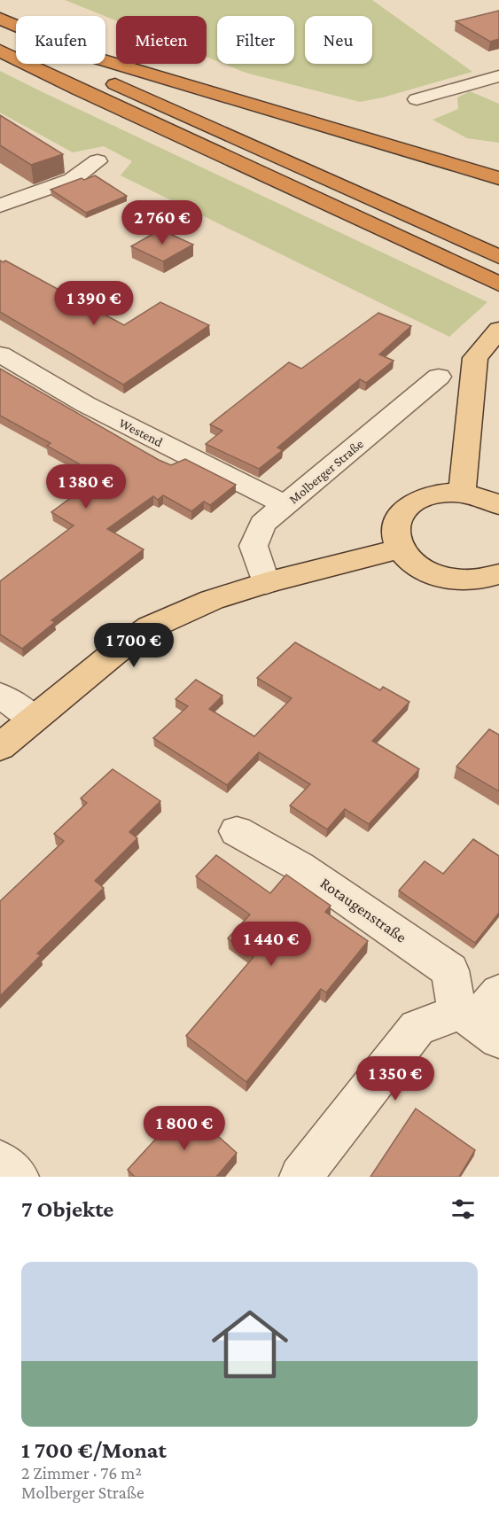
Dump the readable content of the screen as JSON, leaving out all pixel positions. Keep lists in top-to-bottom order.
{
  "streets": {
    "street": ["Westend", "Molberger Straße", "Rotaugenstraße"]
  },
  "crossings": [
    ["Westend", "Molberger Straße"]
  ],
  "page": {
    "chip": [
      "Kaufen",
      "Mieten",
      "Filter",
      "Neu"
    ],
    "price": [
      "2 760 €",
      "1 390 €",
      "1 380 €",
      "1 700 €",
      "1 440 €",
      "1 350 €",
      "1 800 €"
    ],
    "heading": "7 Objekte",
    "list": [
      {
        "name": "1 700 €/Monat",
        "note": "2 Zimmer · 76 m² · Molberger Straße"
      }
    ]
  }
}
